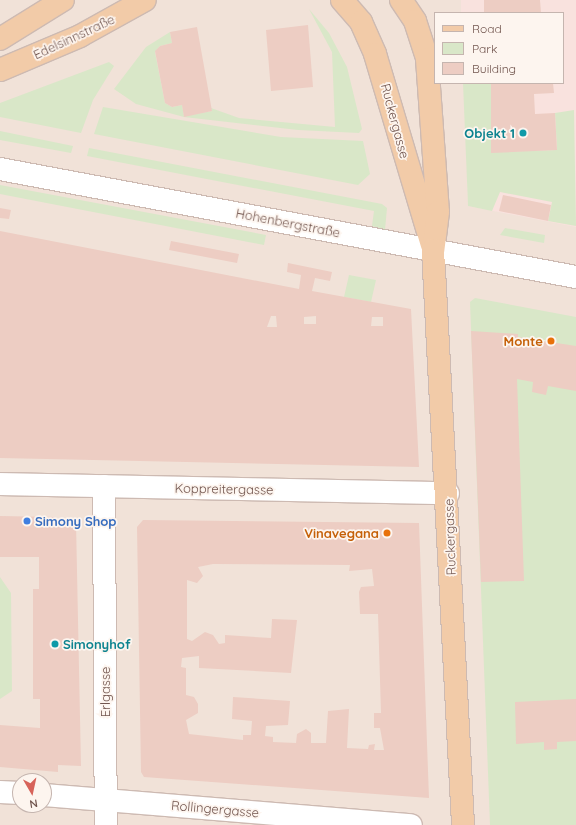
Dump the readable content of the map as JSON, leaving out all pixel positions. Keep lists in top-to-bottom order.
{
  "streets": {
    "main road": ["Edelsinnstraße", "Ruckergasse"],
    "street": [
      "Hohenbergstraße",
      "Koppreitergasse",
      "Erlgasse",
      "Rollingergasse"
    ]
  },
  "crossings": [
    ["Ruckergasse", "Hohenbergstraße"],
    ["Ruckergasse", "Koppreitergasse"],
    ["Koppreitergasse", "Erlgasse"],
    ["Erlgasse", "Rollingergasse"]
  ],
  "places": [
    "Objekt 1",
    "Monte",
    "Simony Shop",
    "Vinavegana",
    "Simonyhof"
  ],
  "legend": ["Road", "Park", "Building"],
  "north": "bottom"
}
